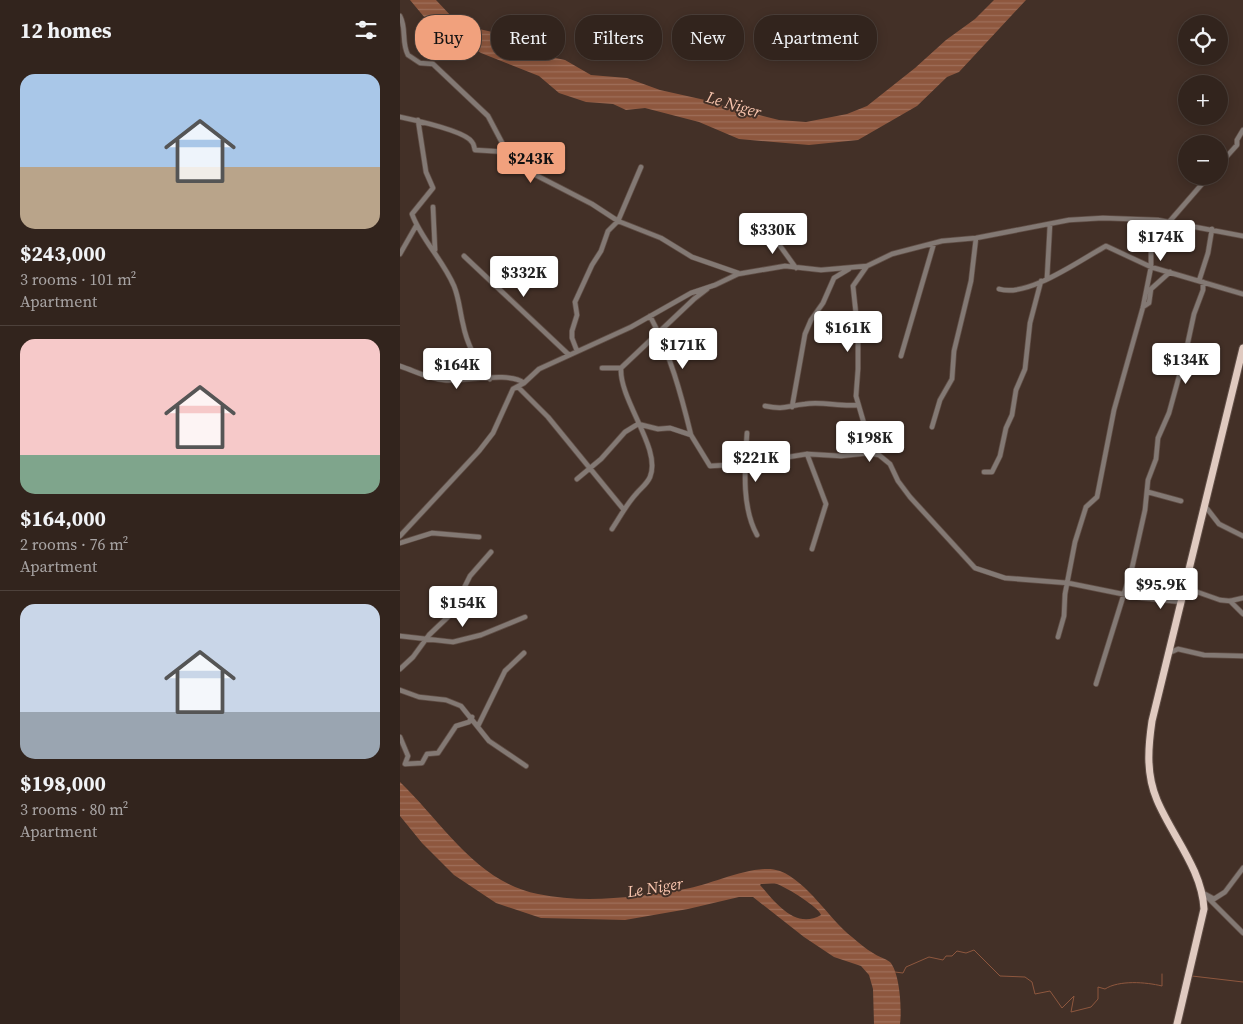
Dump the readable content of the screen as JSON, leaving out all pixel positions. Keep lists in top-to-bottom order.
{
  "water": ["Le Niger"],
  "page": {
    "heading": "12 homes",
    "map_buttons": ["+", "−"],
    "chip": [
      "Buy",
      "Rent",
      "Filters",
      "New",
      "Apartment"
    ],
    "list": [
      {
        "name": "$243,000",
        "note": "3 rooms · 101 m² · Apartment"
      },
      {
        "name": "$164,000",
        "note": "2 rooms · 76 m² · Apartment"
      },
      {
        "name": "$198,000",
        "note": "3 rooms · 80 m² · Apartment"
      }
    ],
    "price": [
      "$243K",
      "$330K",
      "$174K",
      "$332K",
      "$161K",
      "$171K",
      "$134K",
      "$164K",
      "$198K",
      "$221K",
      "$95.9K",
      "$154K"
    ]
  }
}
